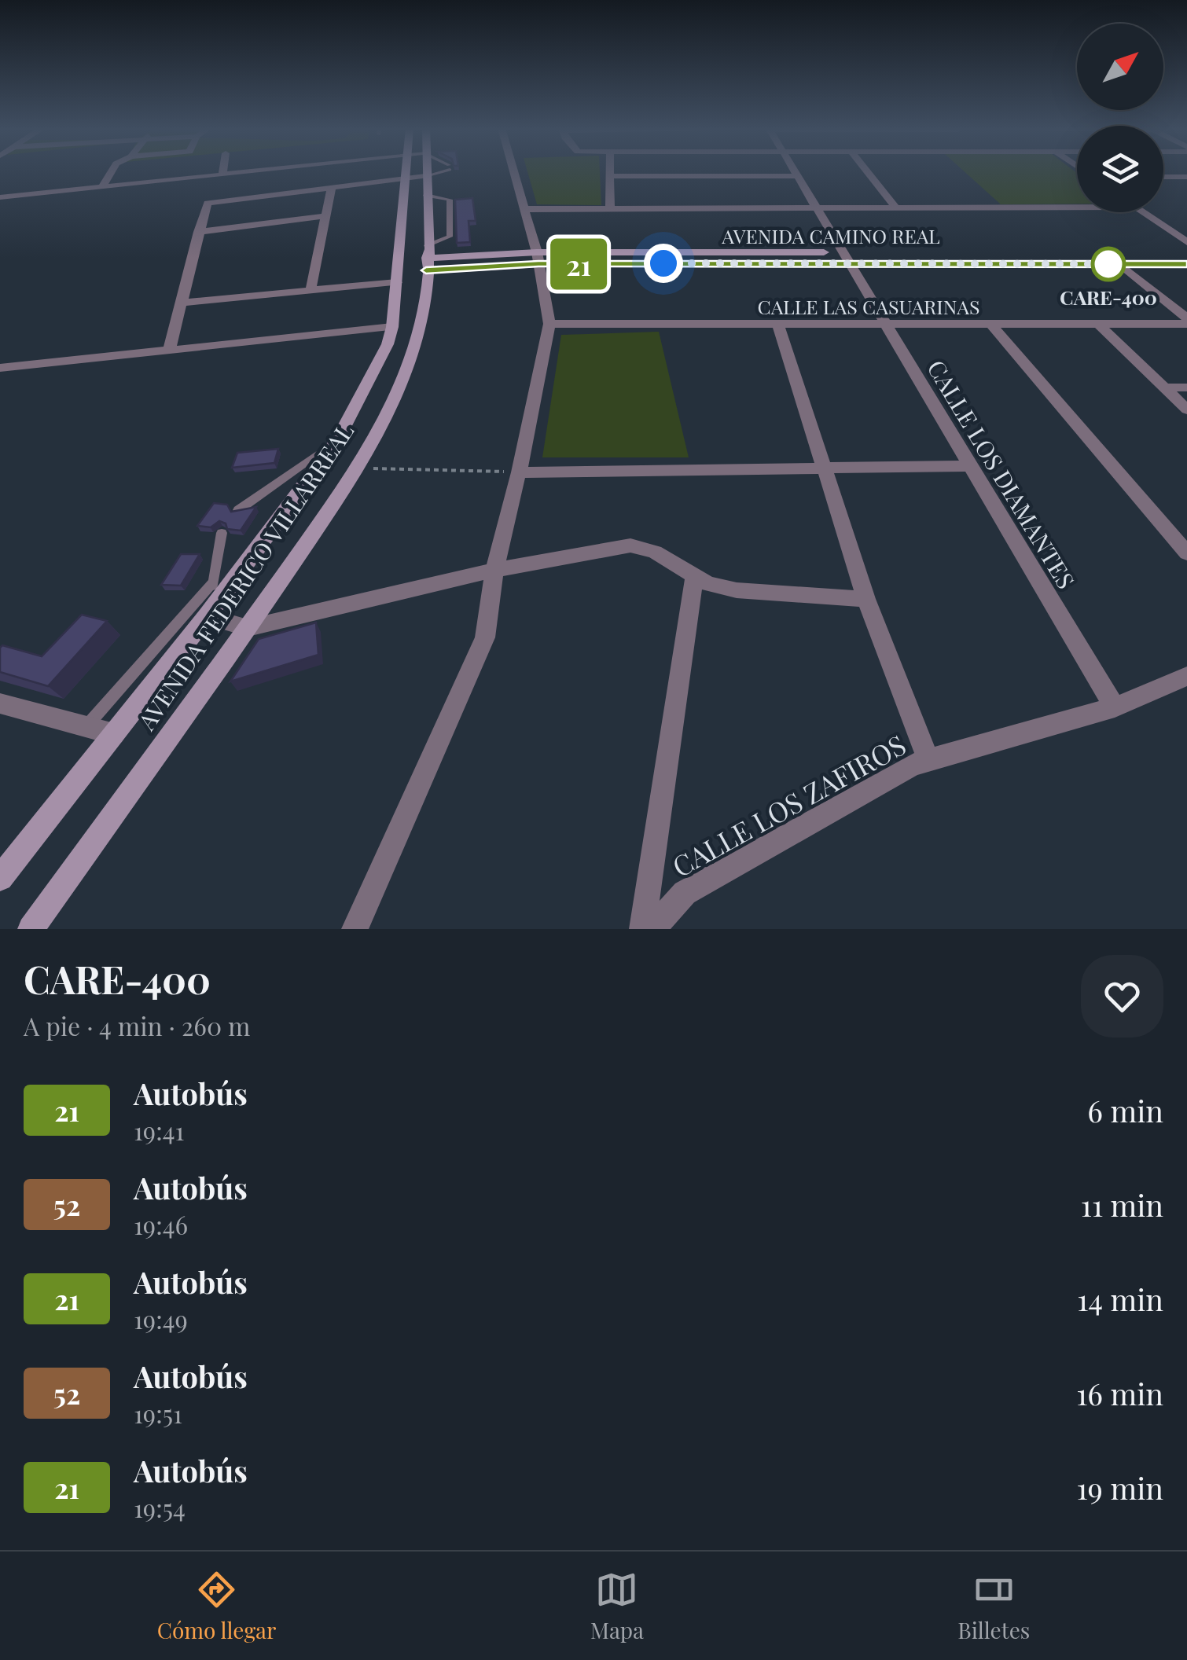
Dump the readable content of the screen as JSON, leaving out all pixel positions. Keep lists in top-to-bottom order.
{
  "streets": {
    "main road": ["AVENIDA CAMINO REAL", "AVENIDA FEDERICO VILLARREAL"],
    "street": ["CALLE LAS CASUARINAS", "CALLE LOS DIAMANTES", "CALLE LOS ZAFIROS"]
  },
  "crossings": [
    ["AVENIDA CAMINO REAL", "CALLE LOS DIAMANTES"],
    ["AVENIDA CAMINO REAL", "AVENIDA FEDERICO VILLARREAL"],
    ["CALLE LAS CASUARINAS", "CALLE LOS DIAMANTES"],
    ["CALLE LOS DIAMANTES", "CALLE LOS ZAFIROS"]
  ],
  "places": ["CARE-400"],
  "lines": ["bus line 21"],
  "north": "top right",
  "page": {
    "on_map": "21",
    "heading": ["CARE-400", "A pie · 4 min · 260 m"],
    "list": [
      {
        "mark": "21",
        "name": "Autobús",
        "note": "19:41",
        "value": "6 min"
      },
      {
        "mark": "52",
        "name": "Autobús",
        "note": "19:46",
        "value": "11 min"
      },
      {
        "mark": "21",
        "name": "Autobús",
        "note": "19:49",
        "value": "14 min"
      },
      {
        "mark": "52",
        "name": "Autobús",
        "note": "19:51",
        "value": "16 min"
      },
      {
        "mark": "21",
        "name": "Autobús",
        "note": "19:54",
        "value": "19 min"
      }
    ],
    "tabs": ["Cómo llegar", "Mapa", "Billetes"]
  }
}
